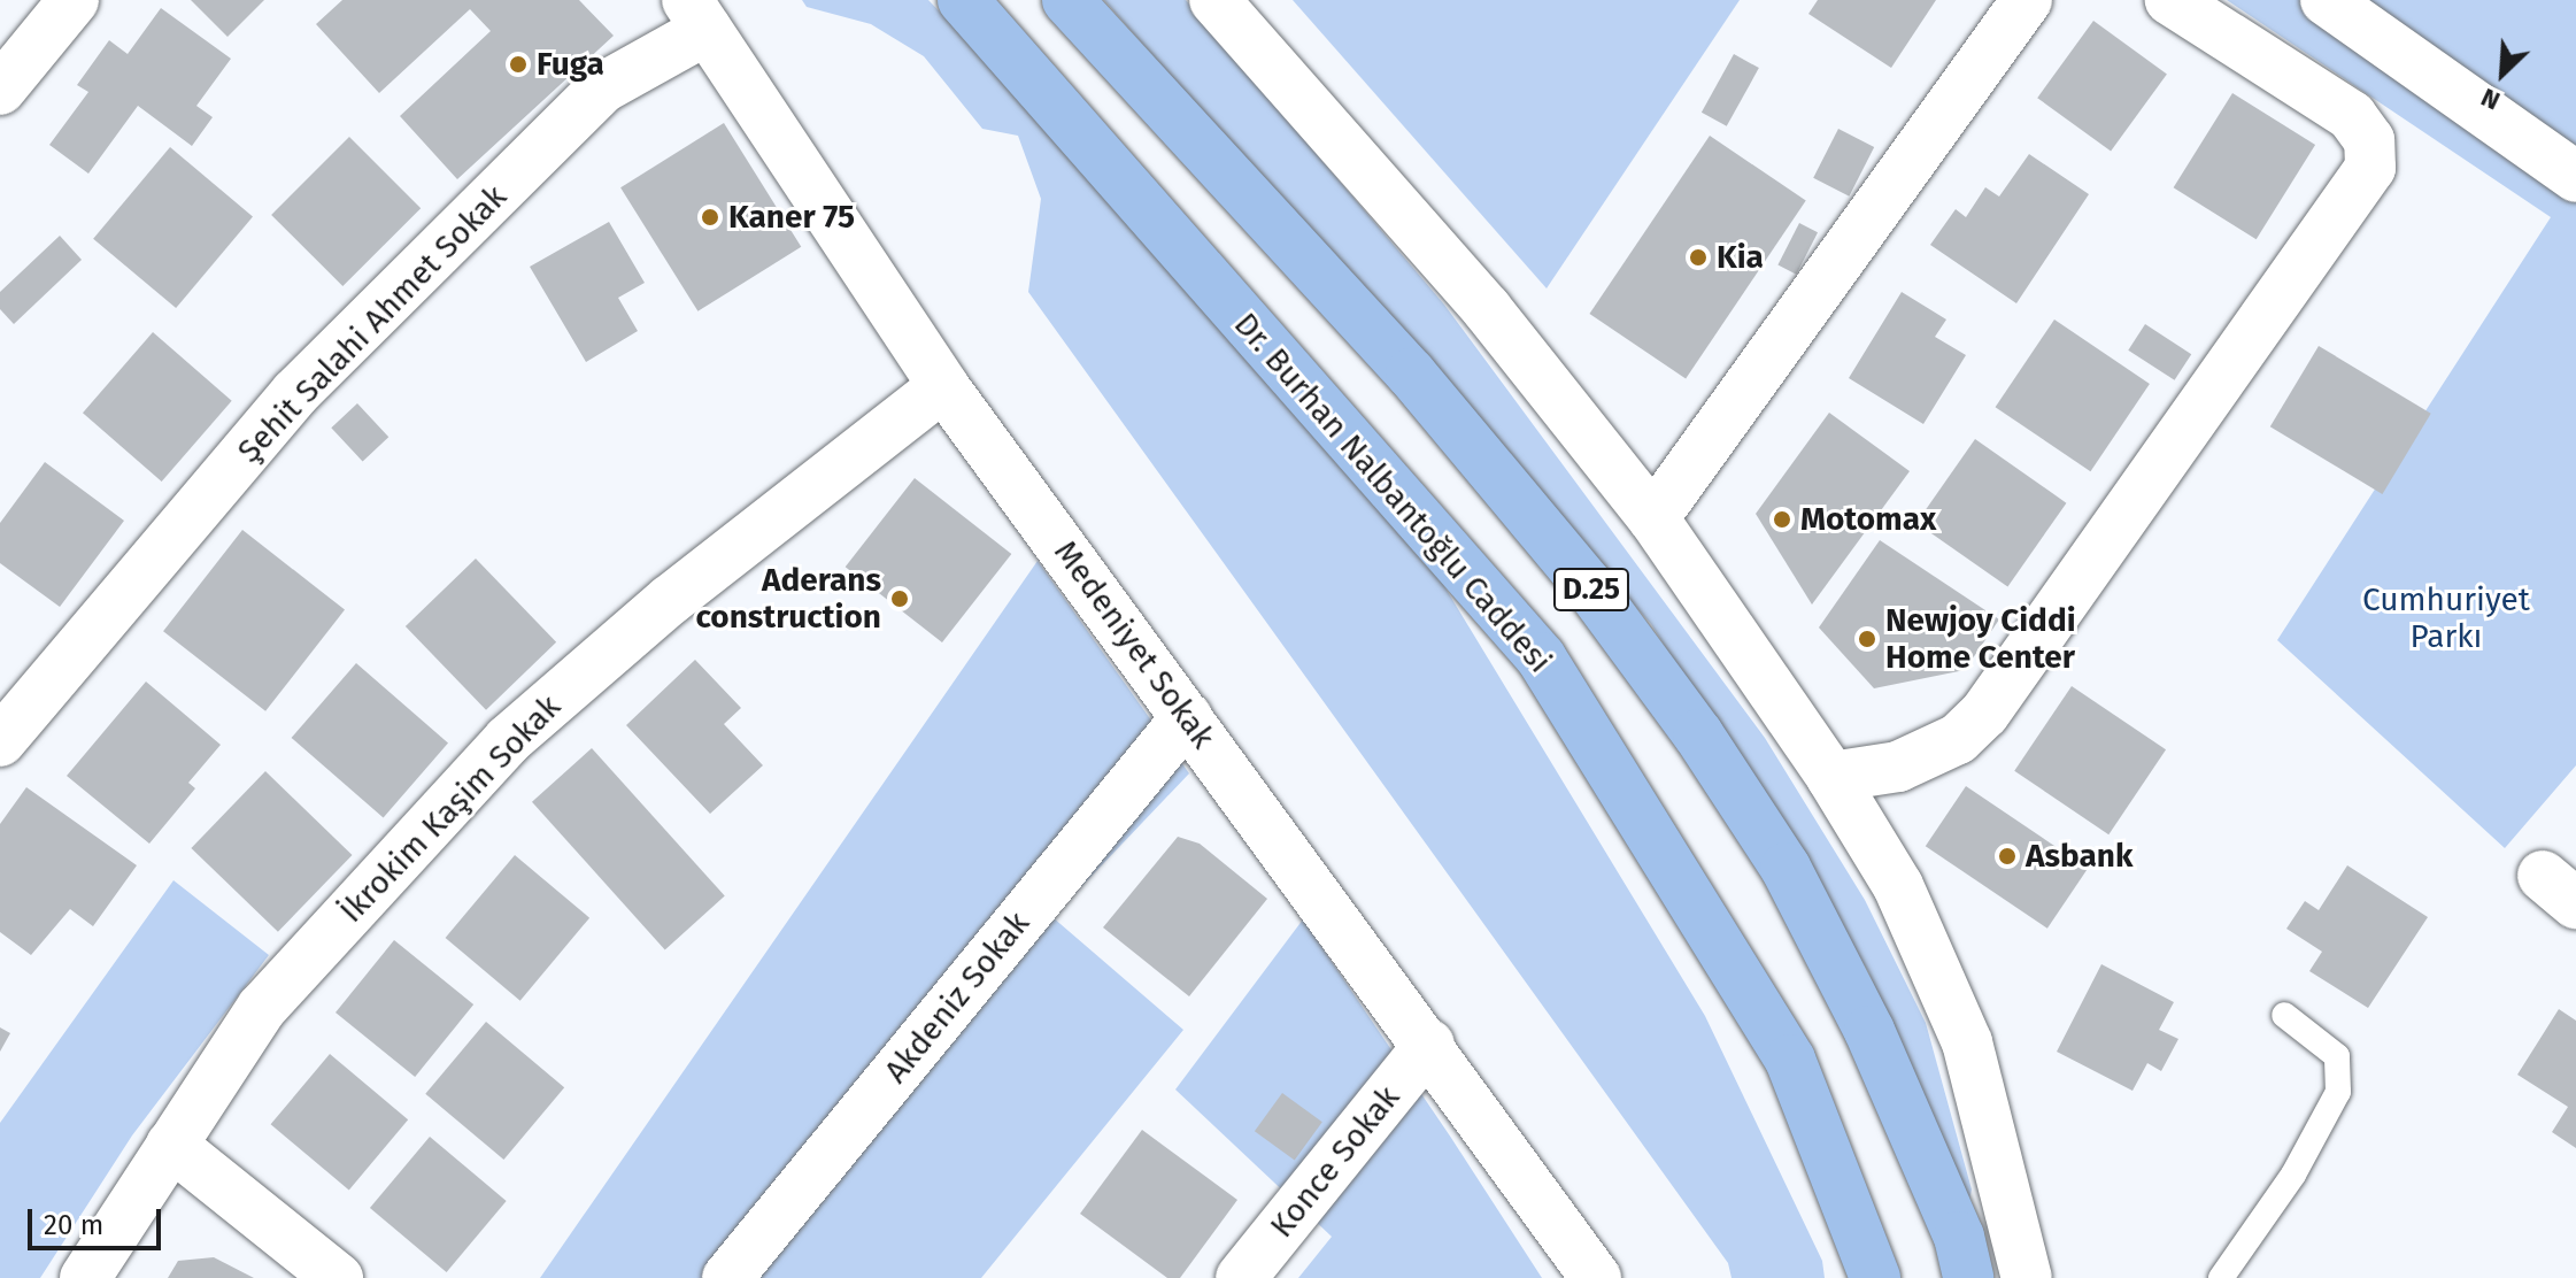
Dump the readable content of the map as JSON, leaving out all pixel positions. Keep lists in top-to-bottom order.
{
  "streets": {
    "main road": ["Dr. Burhan Nalbantoğlu Caddesi", "D.25"],
    "street": [
      "Şehit Salahi Ahmet Sokak",
      "Medeniyet Sokak",
      "İkrokim Kaşim Sokak",
      "Akdeniz Sokak",
      "Konce Sokak"
    ]
  },
  "crossings": [
    ["Şehit Salahi Ahmet Sokak", "Medeniyet Sokak"],
    ["Medeniyet Sokak", "İkrokim Kaşim Sokak"],
    ["Medeniyet Sokak", "Akdeniz Sokak"],
    ["Medeniyet Sokak", "Konce Sokak"]
  ],
  "parks": ["Cumhuriyet Parkı"],
  "places": [
    "Fuga",
    "Kaner 75",
    "Kia",
    "Motomax",
    "Aderans construction",
    "Newjoy Ciddi Home Center",
    "Asbank"
  ],
  "scale_bar": "20 m",
  "north": "bottom left"
}
